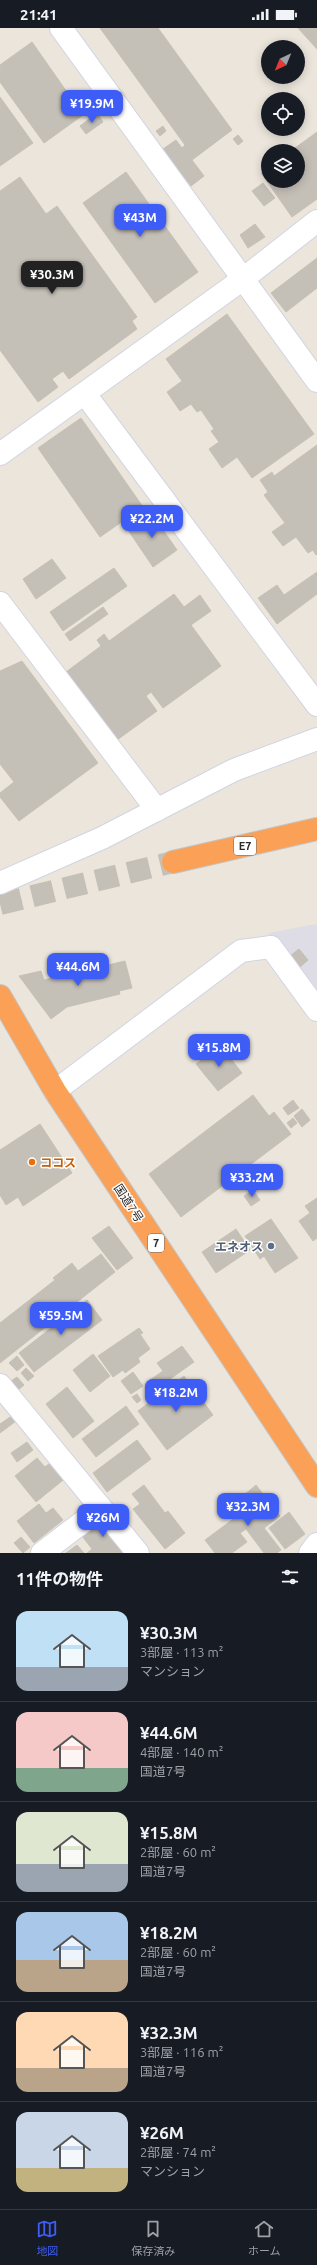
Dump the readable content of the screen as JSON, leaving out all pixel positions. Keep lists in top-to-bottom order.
{
  "streets": {
    "highway": ["E7", "国道7号", "7"]
  },
  "places": ["ココス", "エネオス"],
  "north": "bottom left",
  "page": {
    "status": "21:41",
    "price": [
      "¥19.9M",
      "¥43M",
      "¥30.3M",
      "¥22.2M",
      "¥44.6M",
      "¥15.8M",
      "¥33.2M",
      "¥59.5M",
      "¥18.2M",
      "¥32.3M",
      "¥26M"
    ],
    "heading": "11件の物件",
    "list": [
      {
        "name": "¥30.3M",
        "note": "3部屋 · 113 m² · マンション"
      },
      {
        "name": "¥44.6M",
        "note": "4部屋 · 140 m² · 国道7号"
      },
      {
        "name": "¥15.8M",
        "note": "2部屋 · 60 m² · 国道7号"
      },
      {
        "name": "¥18.2M",
        "note": "2部屋 · 60 m² · 国道7号"
      },
      {
        "name": "¥32.3M",
        "note": "3部屋 · 116 m² · 国道7号"
      },
      {
        "name": "¥26M",
        "note": "2部屋 · 74 m² · マンション"
      }
    ],
    "tabs": ["地図", "保存済み", "ホーム"]
  }
}
